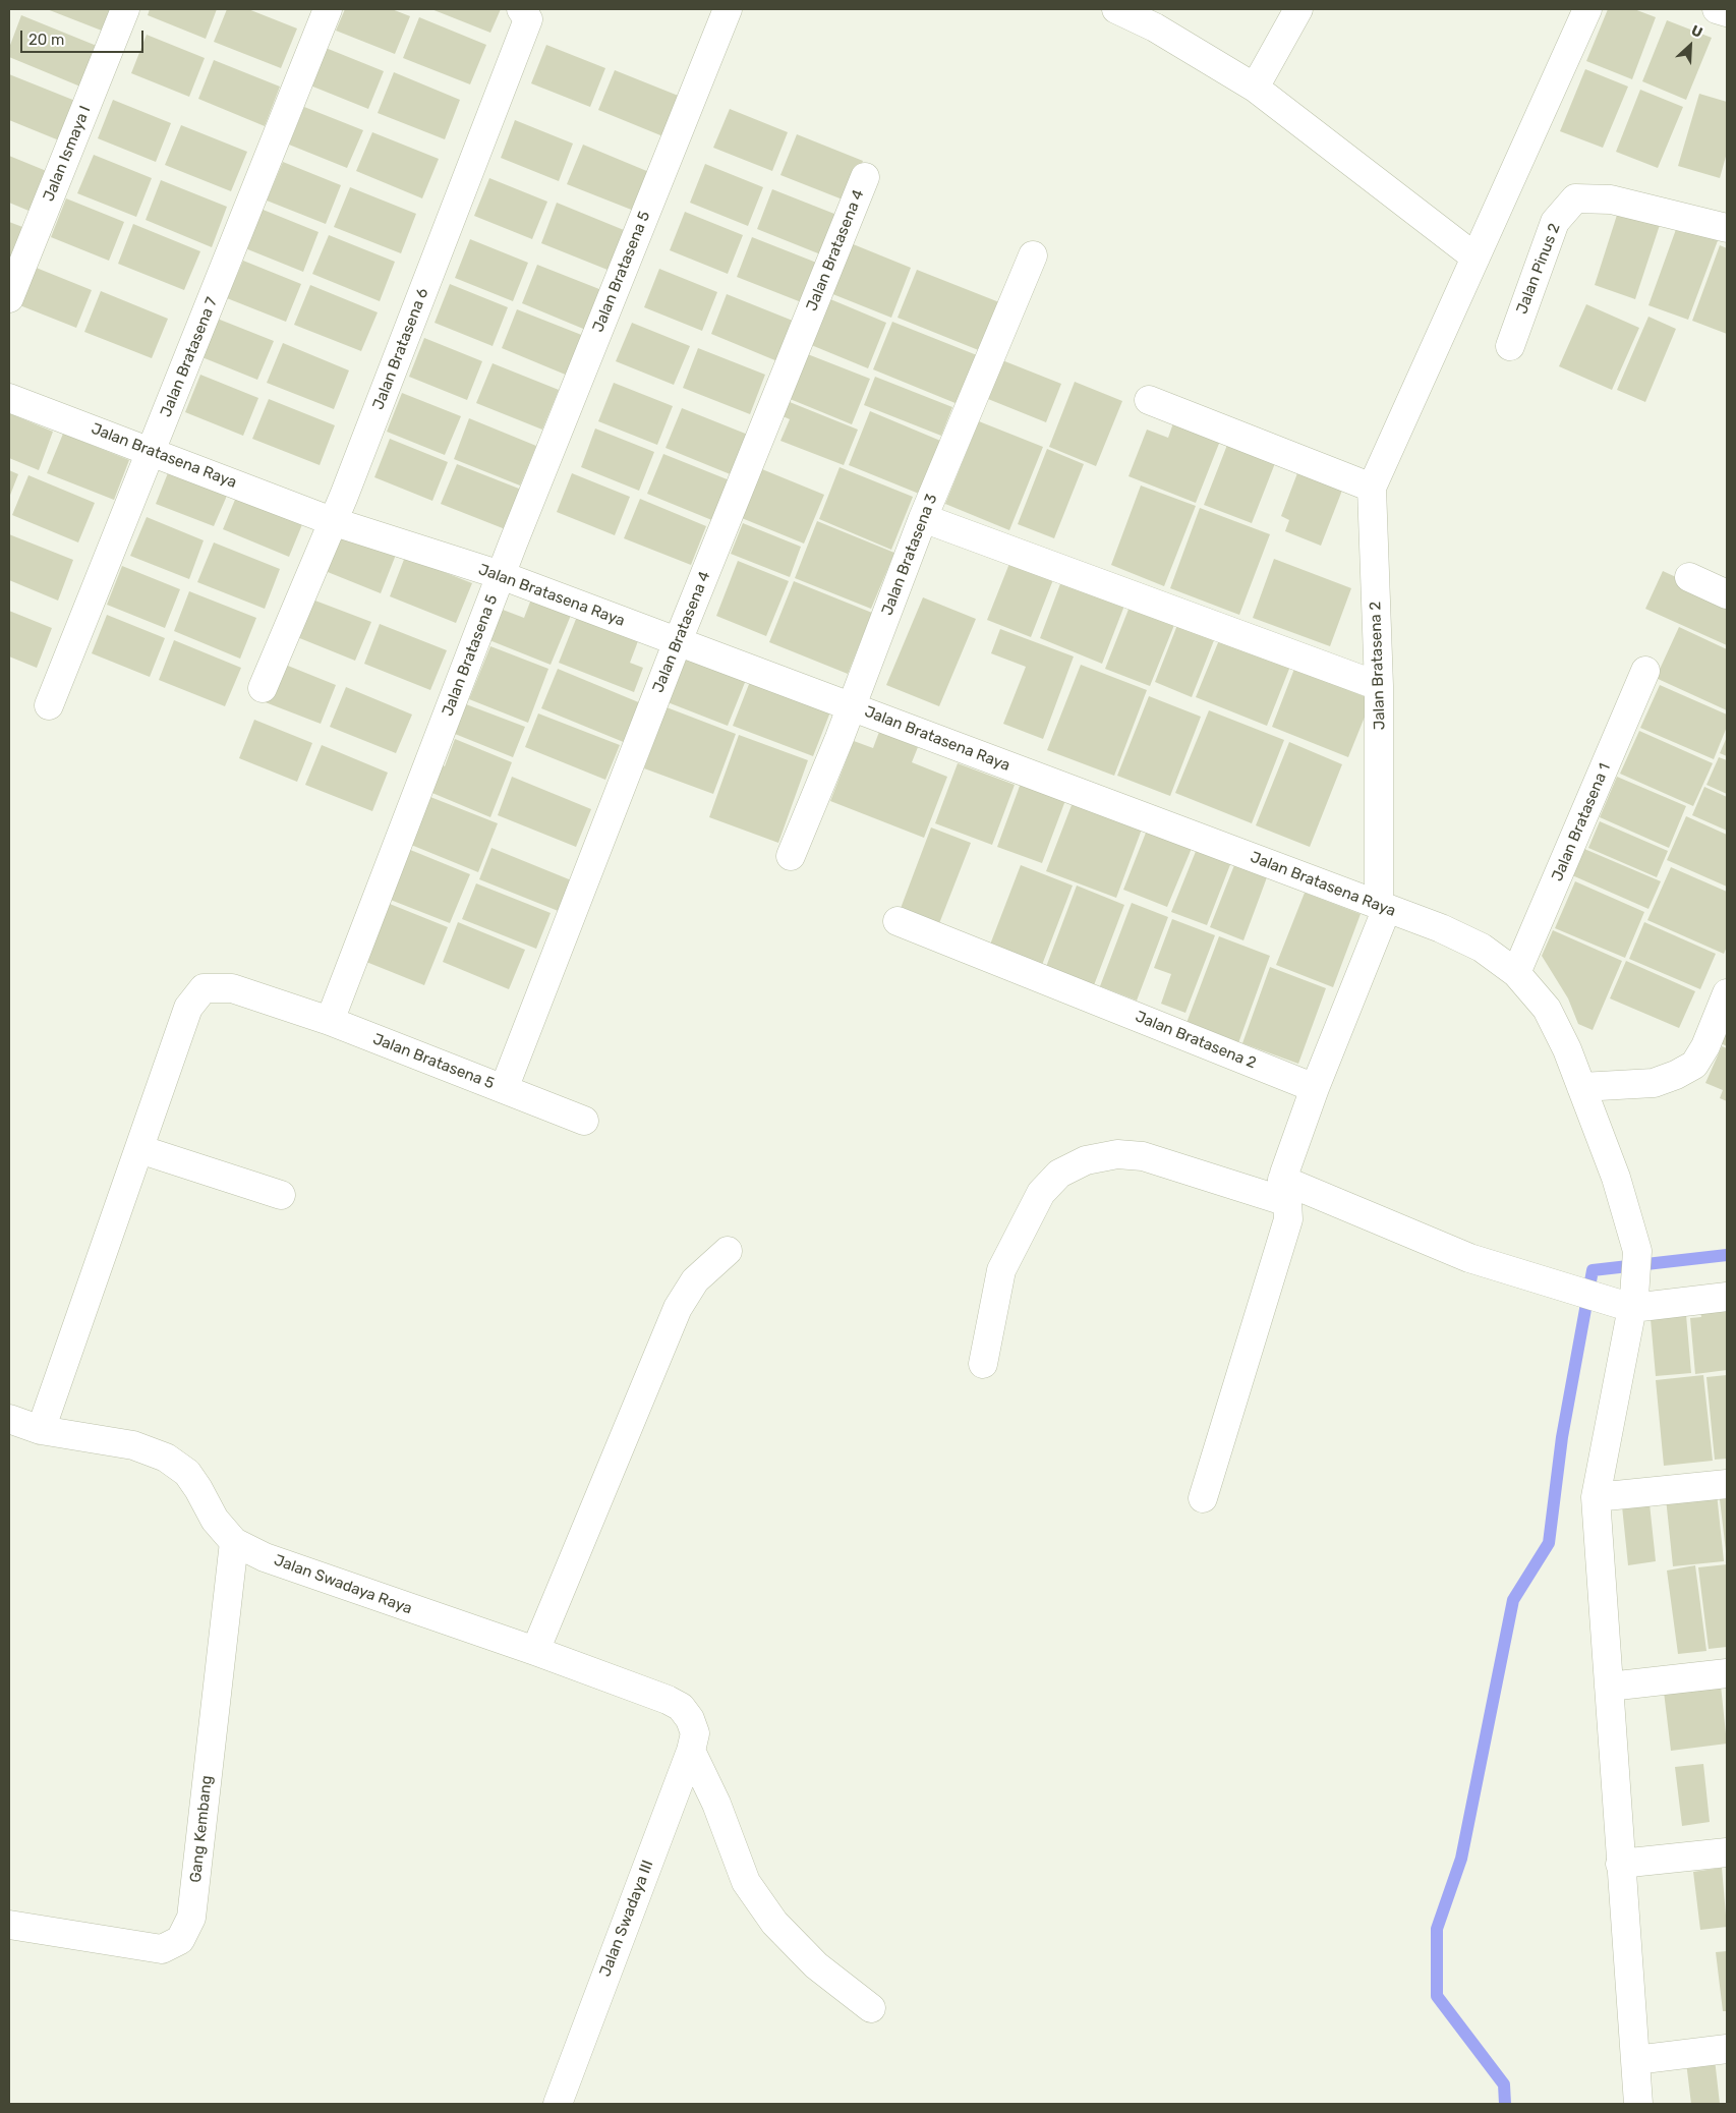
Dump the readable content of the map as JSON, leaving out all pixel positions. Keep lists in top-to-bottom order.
{
  "streets": {
    "street": [
      "Jalan Ismaya I",
      "Jalan Bratasena 4",
      "Jalan Pinus 2",
      "Jalan Bratasena 5",
      "Jalan Bratasena 6",
      "Jalan Bratasena 7",
      "Jalan Bratasena Raya",
      "Jalan Bratasena 3",
      "Jalan Bratasena 2",
      "Jalan Bratasena 1",
      "Jalan Swadaya Raya",
      "Gang Kembang",
      "Jalan Swadaya III"
    ]
  },
  "crossings": [
    ["Jalan Bratasena 4", "Jalan Bratasena 5"],
    ["Jalan Bratasena 4", "Jalan Bratasena Raya"],
    ["Jalan Bratasena 5", "Jalan Bratasena Raya"],
    ["Jalan Bratasena 6", "Jalan Bratasena Raya"],
    ["Jalan Bratasena 7", "Jalan Bratasena Raya"],
    ["Jalan Bratasena Raya", "Jalan Bratasena 3"],
    ["Jalan Bratasena Raya", "Jalan Bratasena 2"],
    ["Jalan Bratasena Raya", "Jalan Bratasena 1"],
    ["Jalan Swadaya Raya", "Gang Kembang"],
    ["Jalan Swadaya Raya", "Jalan Swadaya III"]
  ],
  "scale_bar": "20 m",
  "north": "top right"
}
